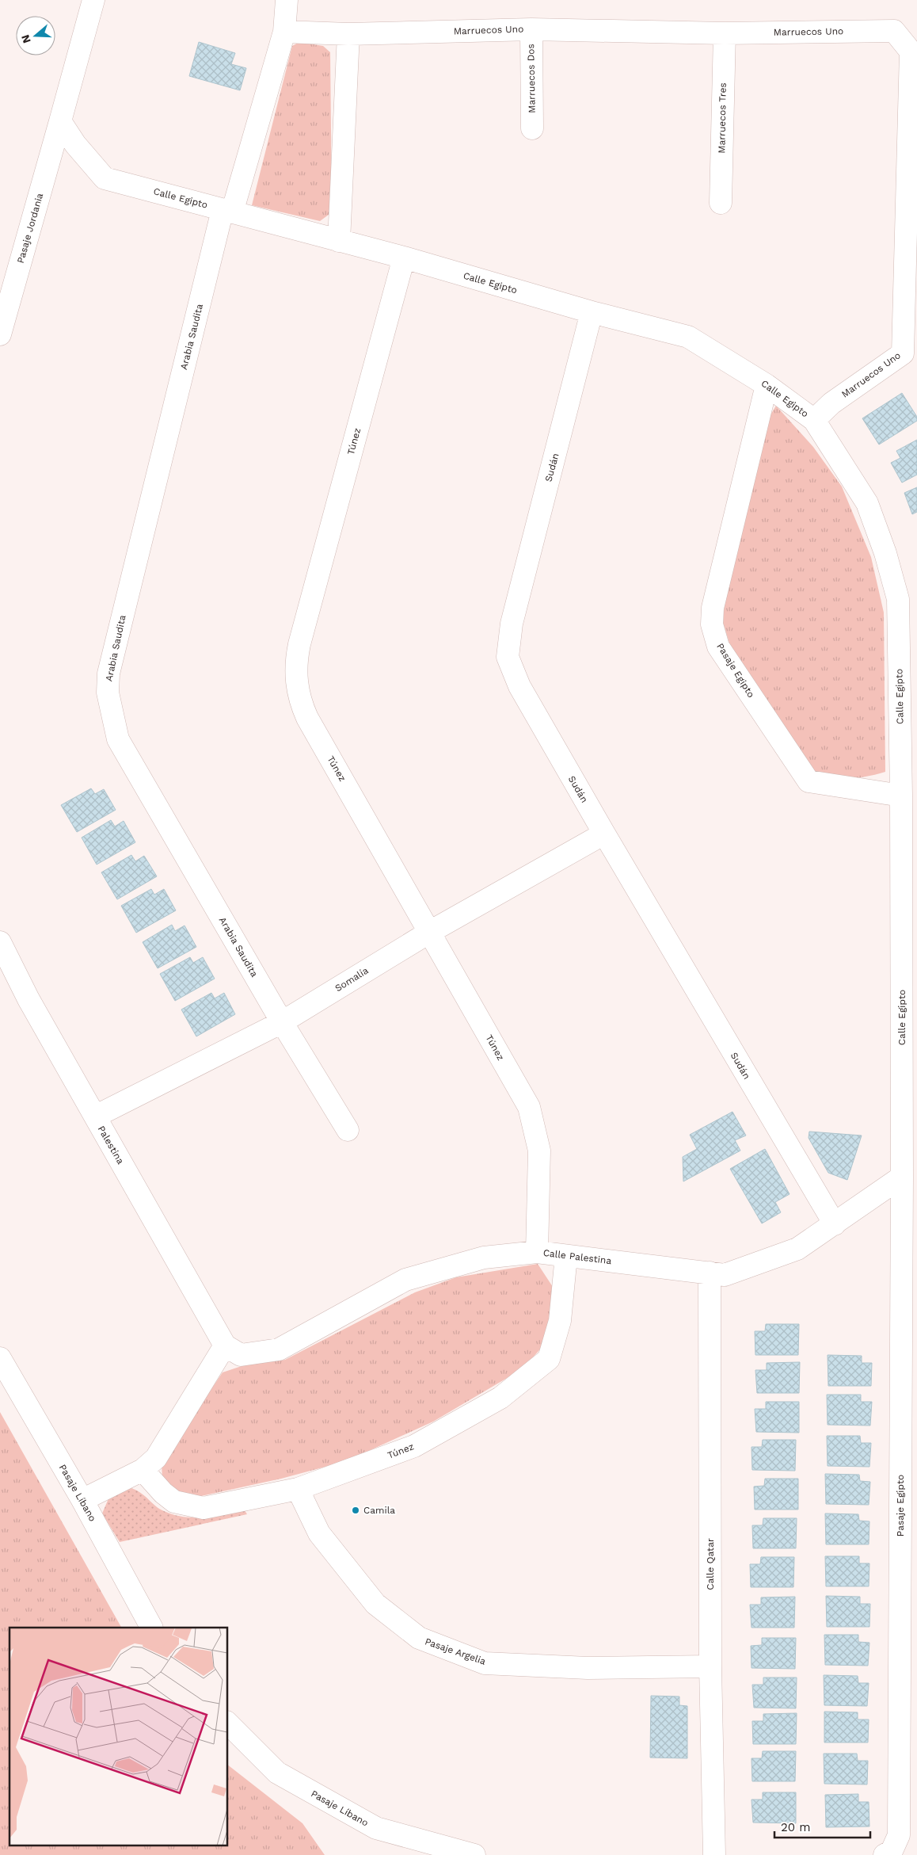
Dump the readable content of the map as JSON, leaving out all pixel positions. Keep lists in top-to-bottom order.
{
  "streets": {
    "street": [
      "Marruecos Uno",
      "Marruecos Dos",
      "Marruecos Tres",
      "Calle Egipto",
      "Pasaje Jordania",
      "Arabia Saudita",
      "Túnez",
      "Sudán",
      "Pasaje Egipto",
      "Somalía",
      "Palestina",
      "Calle Palestina",
      "Pasaje Líbano",
      "Calle Qatar",
      "Pasaje Argelia"
    ]
  },
  "crossings": [
    ["Marruecos Uno", "Marruecos Dos"],
    ["Marruecos Uno", "Marruecos Tres"],
    ["Marruecos Uno", "Calle Egipto"],
    ["Marruecos Uno", "Arabia Saudita"],
    ["Calle Egipto", "Pasaje Jordania"],
    ["Calle Egipto", "Arabia Saudita"],
    ["Calle Egipto", "Túnez"],
    ["Calle Egipto", "Sudán"],
    ["Calle Egipto", "Pasaje Egipto"],
    ["Calle Egipto", "Calle Palestina"],
    ["Arabia Saudita", "Somalía"],
    ["Túnez", "Somalía"],
    ["Túnez", "Calle Palestina"],
    ["Túnez", "Pasaje Argelia"],
    ["Sudán", "Somalía"],
    ["Sudán", "Calle Palestina"],
    ["Pasaje Egipto", "Calle Palestina"],
    ["Somalía", "Palestina"],
    ["Palestina", "Calle Palestina"],
    ["Calle Palestina", "Calle Qatar"],
    ["Calle Qatar", "Pasaje Argelia"]
  ],
  "places": ["Camila"],
  "scale_bar": "20 m",
  "north": "left"
}
